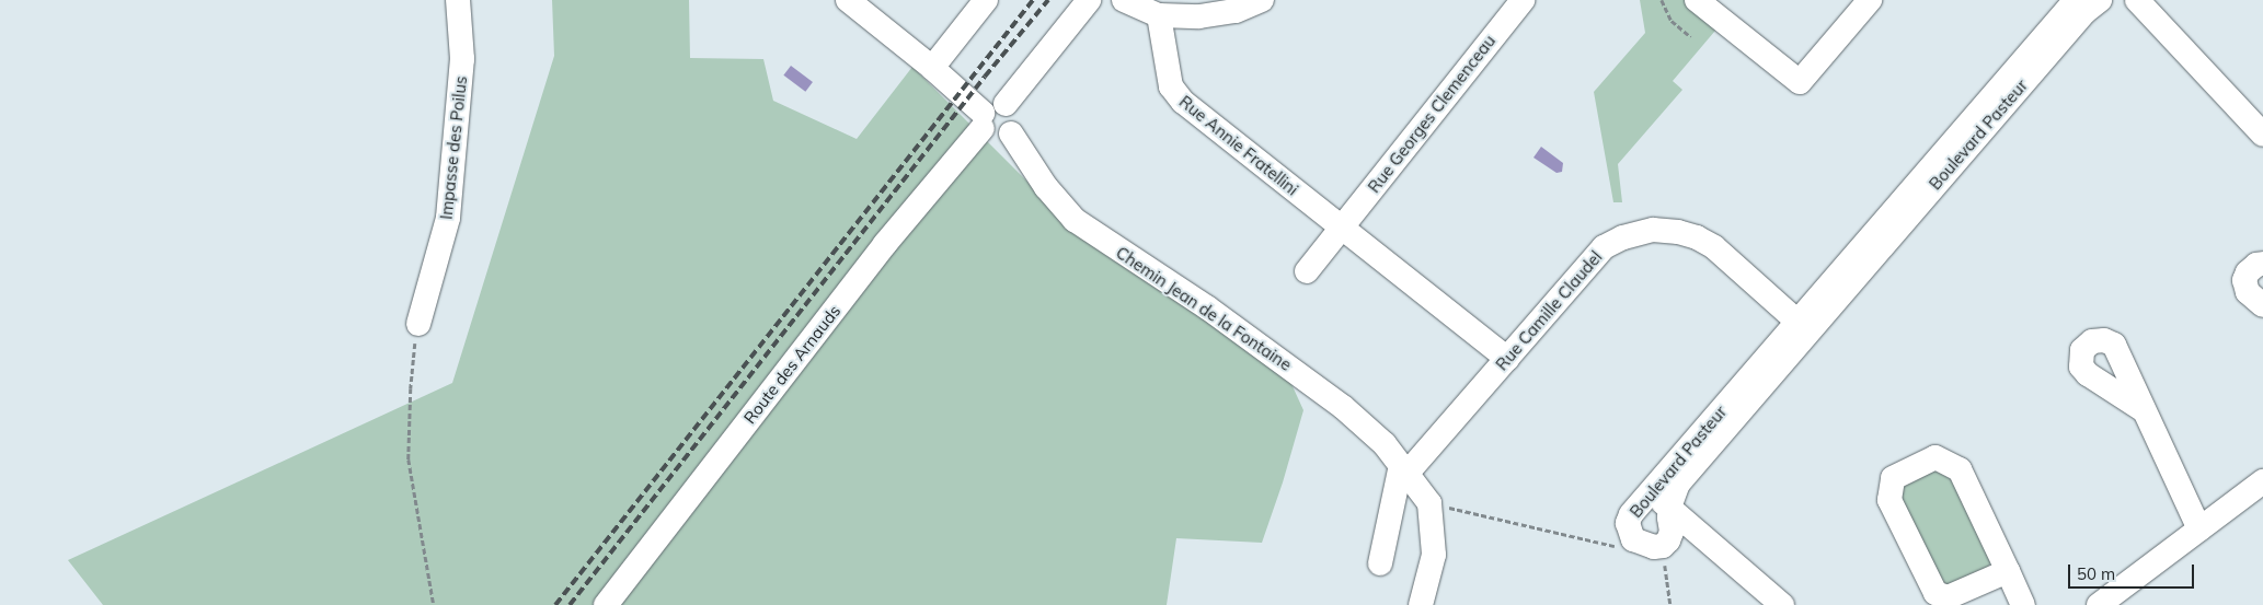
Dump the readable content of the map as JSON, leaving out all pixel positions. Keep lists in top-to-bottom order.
{
  "streets": {
    "street": [
      "Rue Georges Clemenceau",
      "Boulevard Pasteur",
      "Rue Annie Fratellini",
      "Impasse des Poilus",
      "Chemin Jean de la Fontaine",
      "Rue Camille Claudel",
      "Route des Arnauds"
    ]
  },
  "crossings": [
    ["Rue Georges Clemenceau", "Rue Annie Fratellini"],
    ["Boulevard Pasteur", "Rue Camille Claudel"],
    ["Chemin Jean de la Fontaine", "Rue Camille Claudel"],
    ["Chemin Jean de la Fontaine", "Route des Arnauds"]
  ],
  "scale_bar": "50 m"
}
